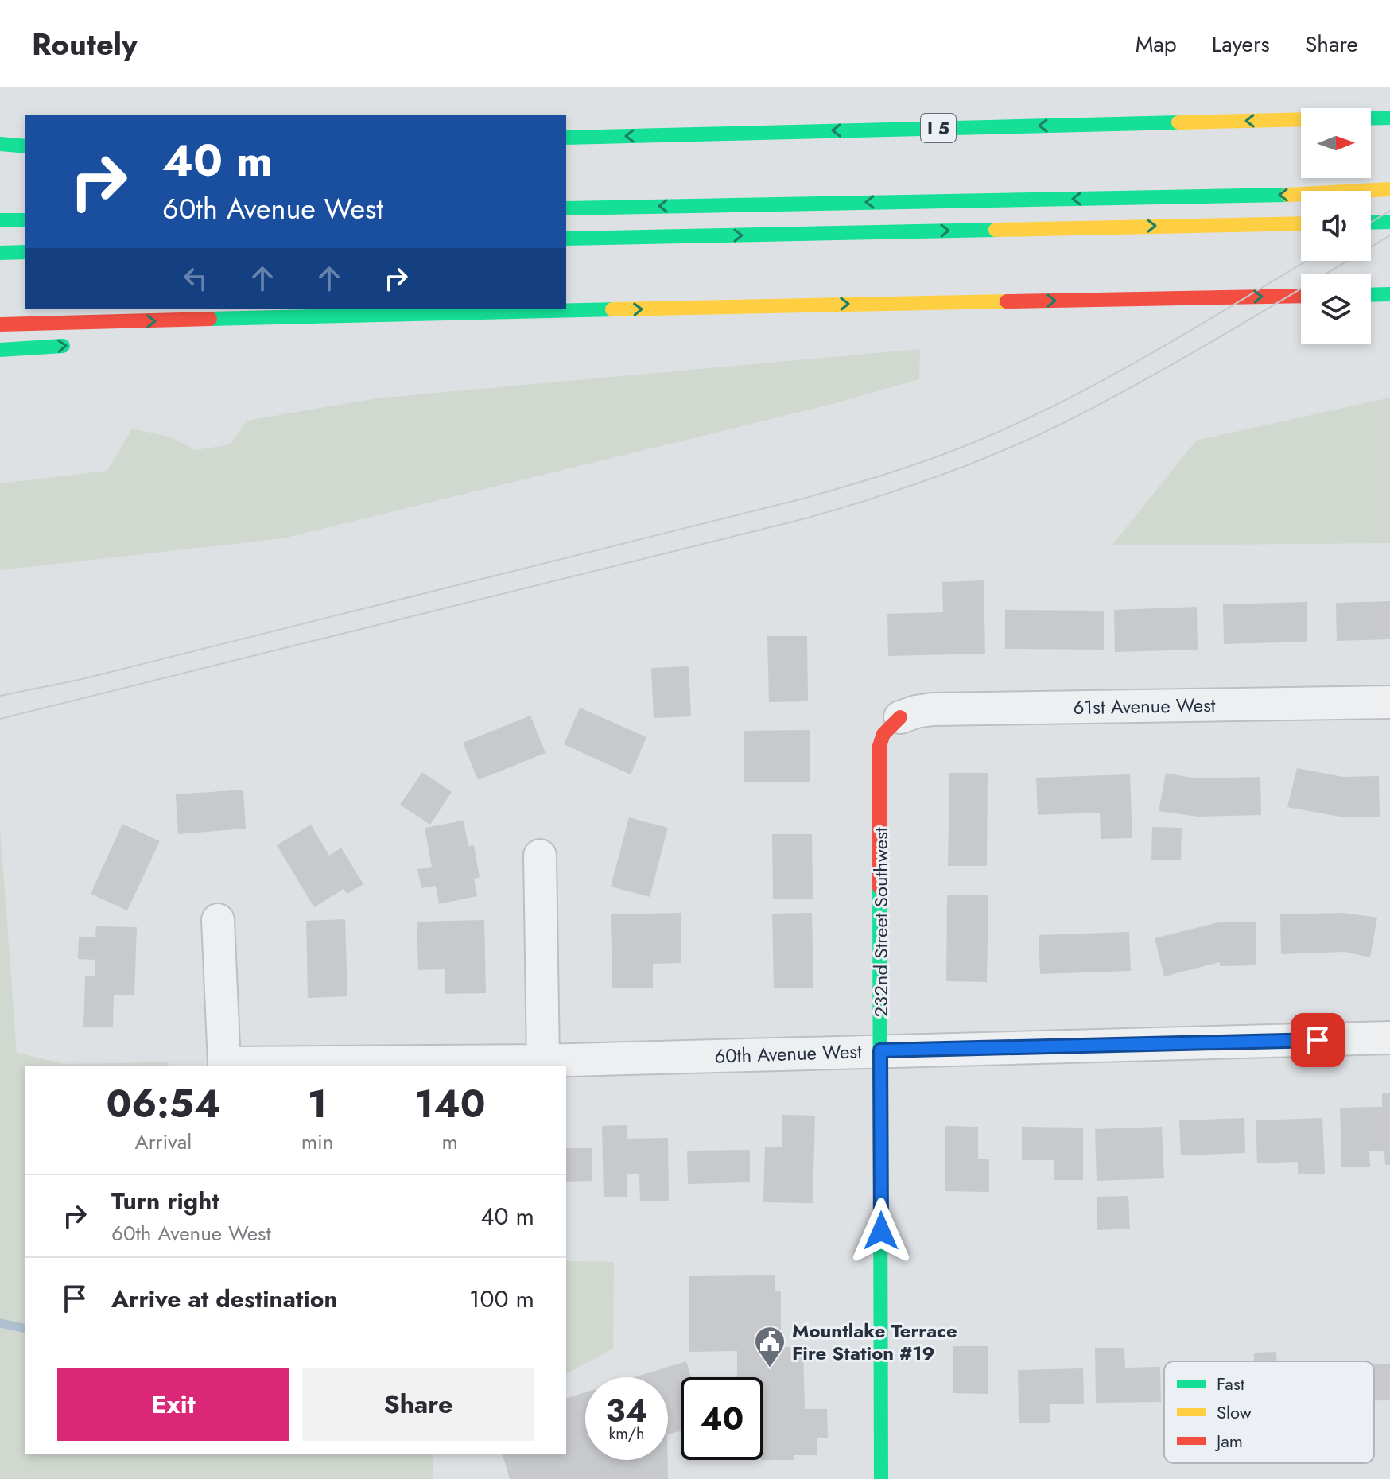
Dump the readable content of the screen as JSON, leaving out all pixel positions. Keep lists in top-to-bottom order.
{
  "streets": {
    "main road": ["I 5", "232nd Street Southwest"],
    "street": ["61st Avenue West", "60th Avenue West"]
  },
  "crossings": [
    ["61st Avenue West", "232nd Street Southwest"],
    ["232nd Street Southwest", "60th Avenue West"]
  ],
  "places": {
    "public building": ["Mountlake Terrace Fire Station #19"]
  },
  "legend": ["Fast", "Slow", "Jam"],
  "north": "right",
  "page": {
    "header": "Routely",
    "nav": ["Map", "Layers", "Share"],
    "turn": ["40 m", "60th Avenue West"],
    "eta": [
      "06:54",
      "Arrival",
      "1",
      "min",
      "140",
      "m"
    ],
    "list": [
      {
        "name": "Turn right",
        "note": "60th Avenue West",
        "value": "40 m"
      },
      {
        "name": "Arrive at destination",
        "value": "100 m"
      }
    ],
    "buttons": ["Exit", "Share"],
    "speed": "34 km/h",
    "limit": "40"
  }
}
